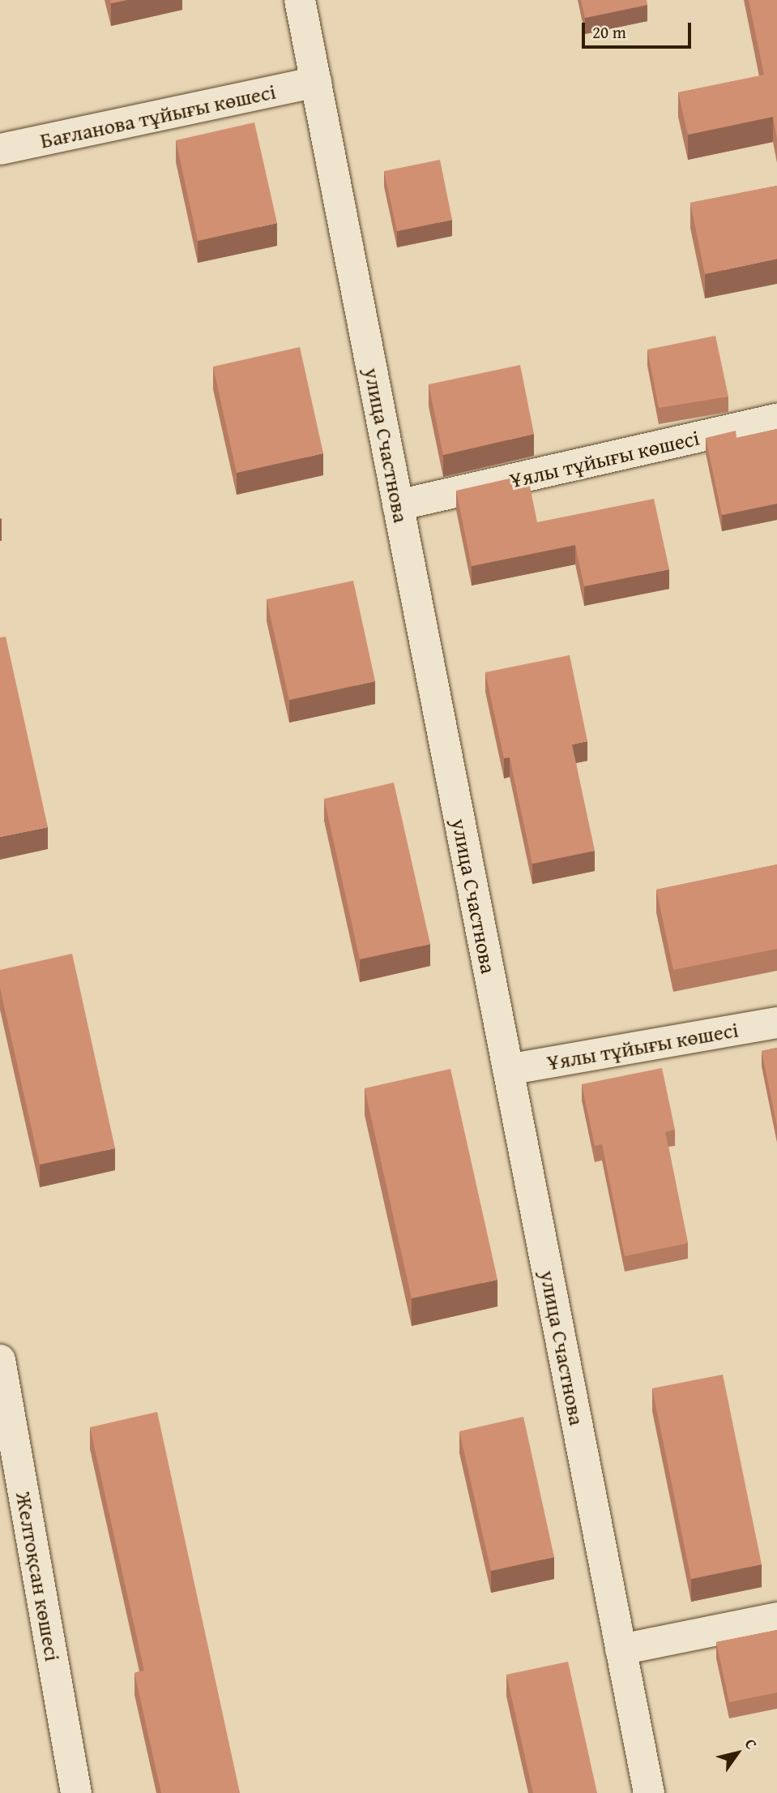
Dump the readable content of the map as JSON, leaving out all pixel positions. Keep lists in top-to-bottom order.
{
  "streets": {
    "street": [
      "Бағланова тұйығы көшесі",
      "улица Счастнова",
      "Ұялы тұйығы көшесі",
      "Желтоқсан көшесі"
    ]
  },
  "crossings": [
    ["Бағланова тұйығы көшесі", "улица Счастнова"],
    ["улица Счастнова", "Ұялы тұйығы көшесі"]
  ],
  "scale_bar": "20 m",
  "north": "top right"
}
